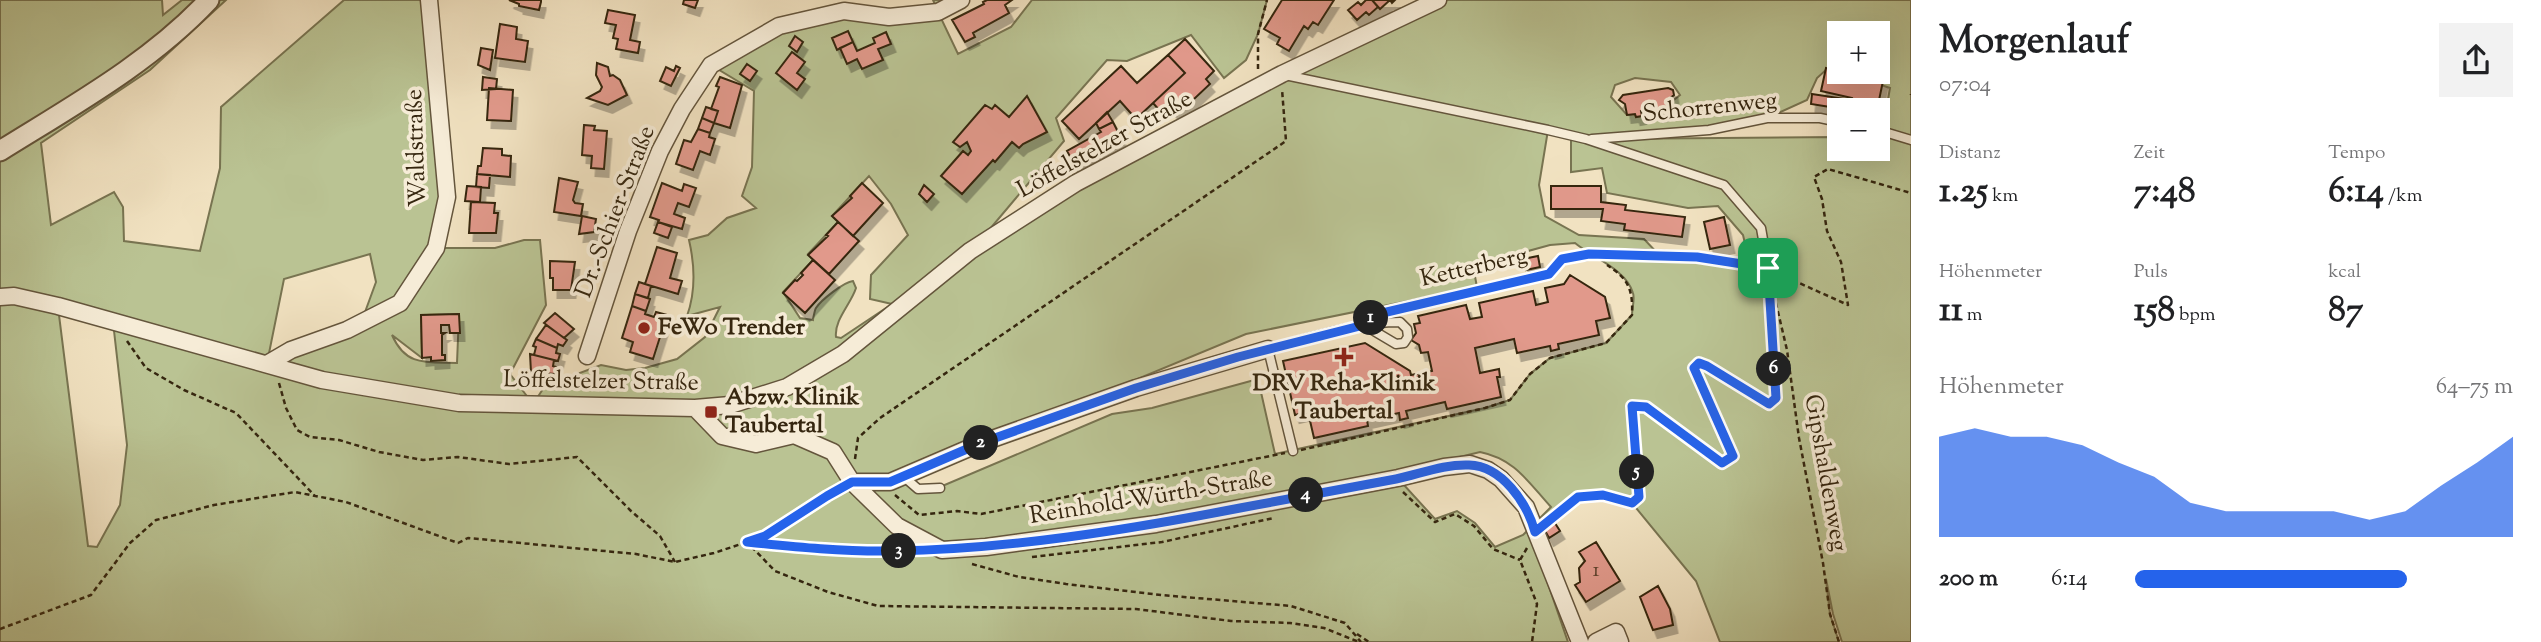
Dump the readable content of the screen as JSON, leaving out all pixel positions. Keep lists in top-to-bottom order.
{
  "streets": {
    "street": [
      "Löffelstelzer Straße",
      "Waldstraße",
      "Dr.-Schier-Straße",
      "Ketterberg",
      "Reinhold-Würth-Straße"
    ],
    "lane": ["Schorrenweg"],
    "path": ["Gipshaldenweg"]
  },
  "crossings": [
    ["Löffelstelzer Straße", "Waldstraße"],
    ["Ketterberg", "Gipshaldenweg"]
  ],
  "places": {
    "other": ["FeWo Trender"],
    "health": ["DRV Reha-Klinik Taubertal"],
    "transit": ["Abzw. Klinik Taubertal"]
  },
  "house_numbers": ["1"],
  "page": {
    "heading": ["Morgenlauf", "07:04"],
    "map_buttons": ["+", "−"],
    "stats": [
      ["Distanz", "1.25 km"],
      ["Zeit", "7:48"],
      ["Tempo", "6:14 /km"],
      ["Höhenmeter", "11 m"],
      ["Puls", "158 bpm"],
      ["kcal", "87"]
    ],
    "pins": [
      "1",
      "6",
      "2",
      "5",
      "4",
      "3"
    ],
    "chart": ["Höhenmeter", "64–75 m"],
    "list": [
      {
        "name": "200 m",
        "note": "6:14"
      }
    ]
  }
}
